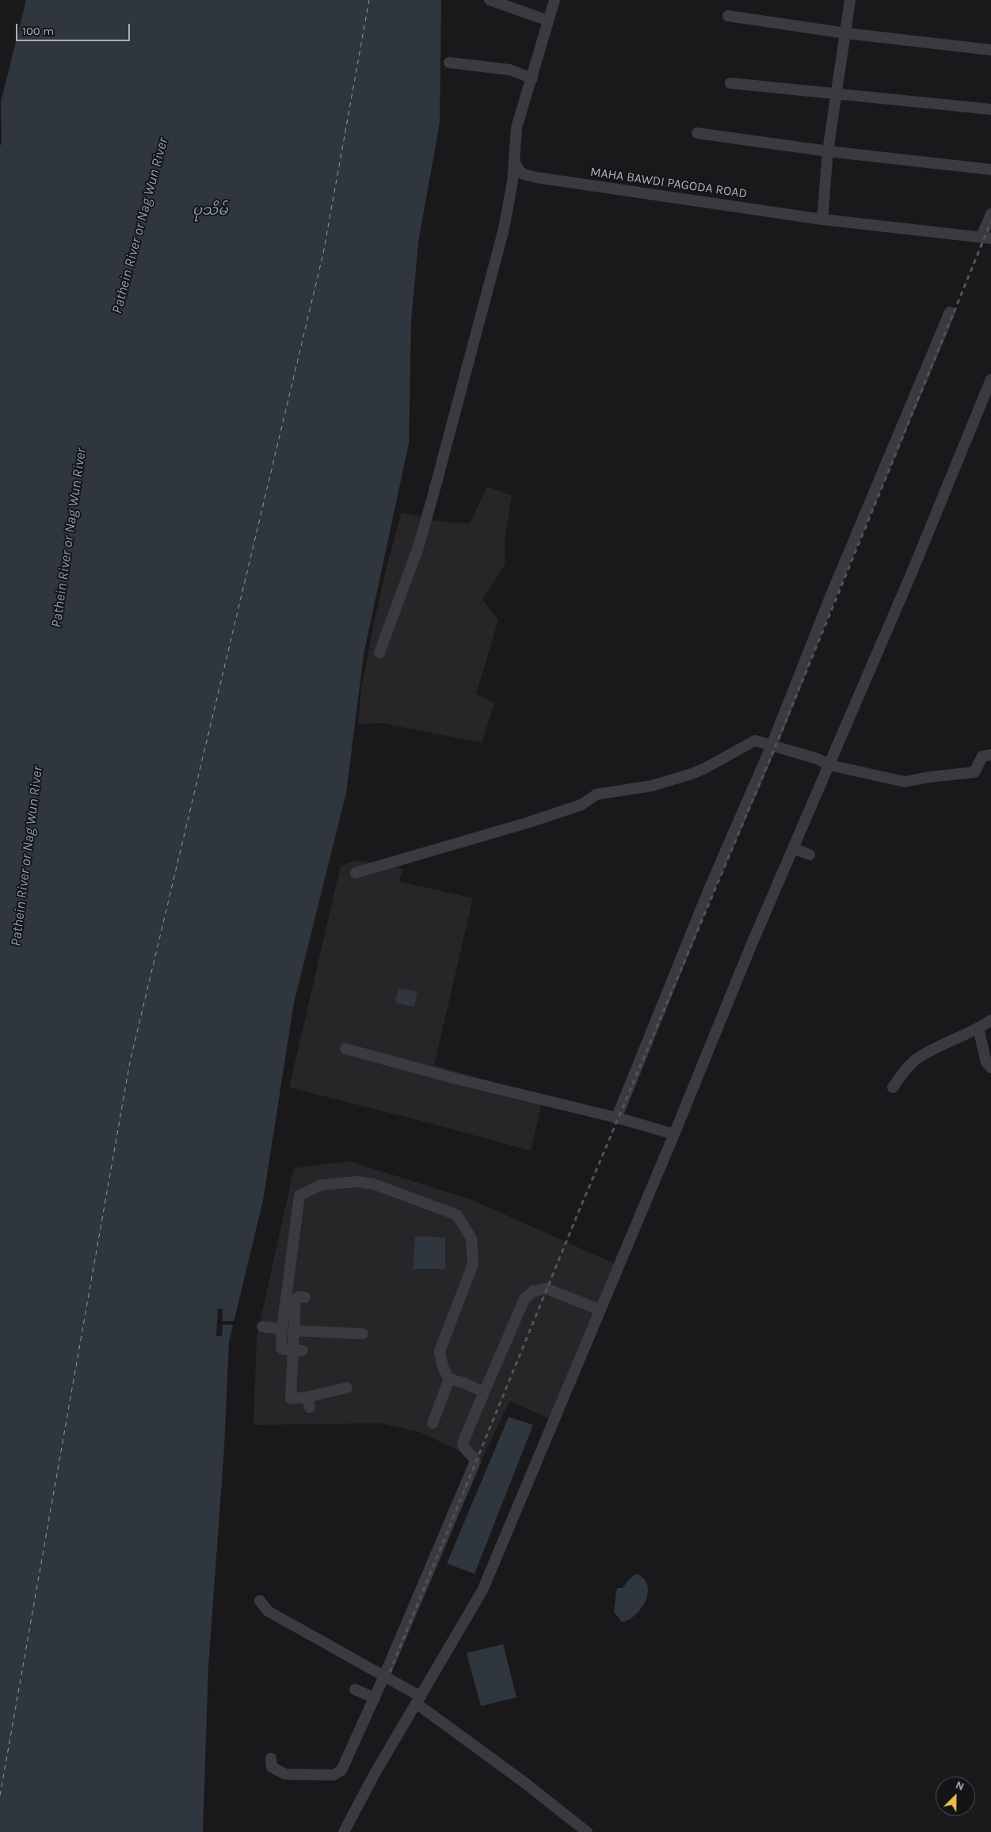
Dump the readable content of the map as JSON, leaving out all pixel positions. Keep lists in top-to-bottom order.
{
  "streets": {
    "street": ["MAHA BAWDI PAGODA ROAD"]
  },
  "water": ["ပုသိမ်", "Pathein River or Nag Wun River"],
  "scale_bar": "100 m",
  "north": "top right"
}
